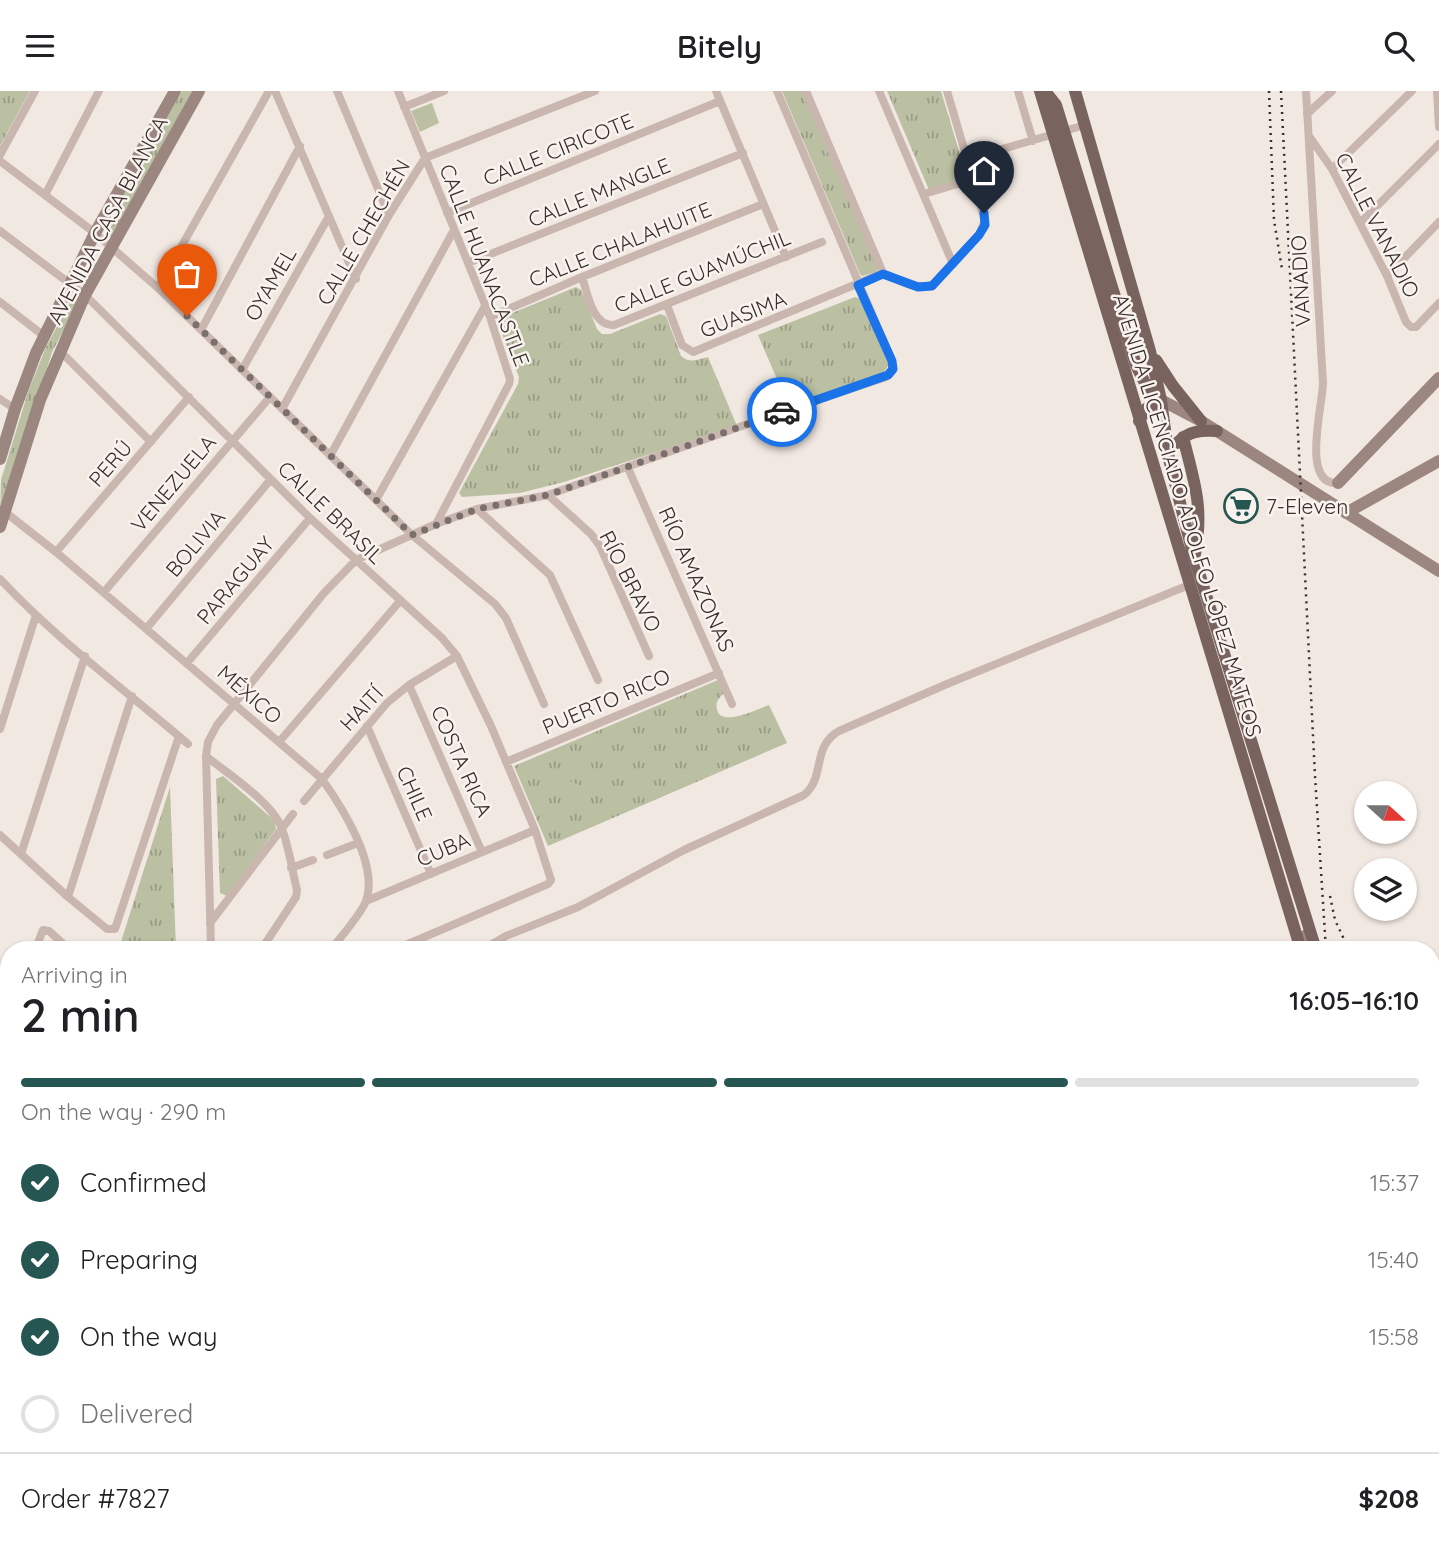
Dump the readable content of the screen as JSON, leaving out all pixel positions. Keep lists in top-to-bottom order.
{
  "streets": {
    "main road": ["AVENIDA LICENCIADO ADOLFO LÓPEZ MATEOS"],
    "street": [
      "CALLE CIRICOTE",
      "CALLE MANGLE",
      "AVENIDA CASA BLANCA",
      "CALLE VANADIO",
      "CALLE CHECHÉN",
      "CALLE CHALAHUITE",
      "CALLE HUANACASTLE",
      "CALLE GUAMÚCHIL",
      "VANADIO",
      "OYAMEL",
      "GUASIMA",
      "PERÚ",
      "VENEZUELA",
      "CALLE BRASIL",
      "BOLIVIA",
      "RÍO AMAZONAS",
      "PARAGUAY",
      "RÍO BRAVO",
      "MÉXICO",
      "PUERTO RICO",
      "HAITÍ",
      "COSTA RICA",
      "CHILE",
      "CUBA"
    ]
  },
  "crossings": [
    ["CALLE CIRICOTE", "CALLE HUANACASTLE"],
    ["CALLE MANGLE", "CALLE HUANACASTLE"],
    ["AVENIDA CASA BLANCA", "CALLE BRASIL"],
    ["AVENIDA CASA BLANCA", "MÉXICO"],
    ["CALLE VANADIO", "VANADIO"],
    ["CALLE CHECHÉN", "CALLE HUANACASTLE"],
    ["CALLE CHALAHUITE", "CALLE HUANACASTLE"],
    ["CALLE CHALAHUITE", "CALLE GUAMÚCHIL"],
    ["CALLE GUAMÚCHIL", "GUASIMA"],
    ["PERÚ", "CALLE BRASIL"],
    ["PERÚ", "MÉXICO"],
    ["VENEZUELA", "CALLE BRASIL"],
    ["VENEZUELA", "MÉXICO"],
    ["CALLE BRASIL", "BOLIVIA"],
    ["CALLE BRASIL", "PARAGUAY"],
    ["CALLE BRASIL", "PUERTO RICO"],
    ["CALLE BRASIL", "HAITÍ"],
    ["CALLE BRASIL", "CUBA"],
    ["BOLIVIA", "MÉXICO"],
    ["RÍO AMAZONAS", "PUERTO RICO"],
    ["PARAGUAY", "MÉXICO"],
    ["MÉXICO", "HAITÍ"],
    ["MÉXICO", "CUBA"],
    ["HAITÍ", "COSTA RICA"],
    ["HAITÍ", "CHILE"],
    ["COSTA RICA", "CUBA"],
    ["CHILE", "CUBA"]
  ],
  "places": {
    "supermarket": ["7-Eleven"]
  },
  "north": "right",
  "page": {
    "header": "Bitely",
    "heading": ["2 min", "Arriving in", "16:05–16:10"],
    "panel": ["Order #7827", "$208"],
    "bar": "On the way · 290 m",
    "list": [
      ["Confirmed", "15:37"],
      ["Preparing", "15:40"],
      ["On the way", "15:58"],
      "Delivered"
    ]
  }
}
